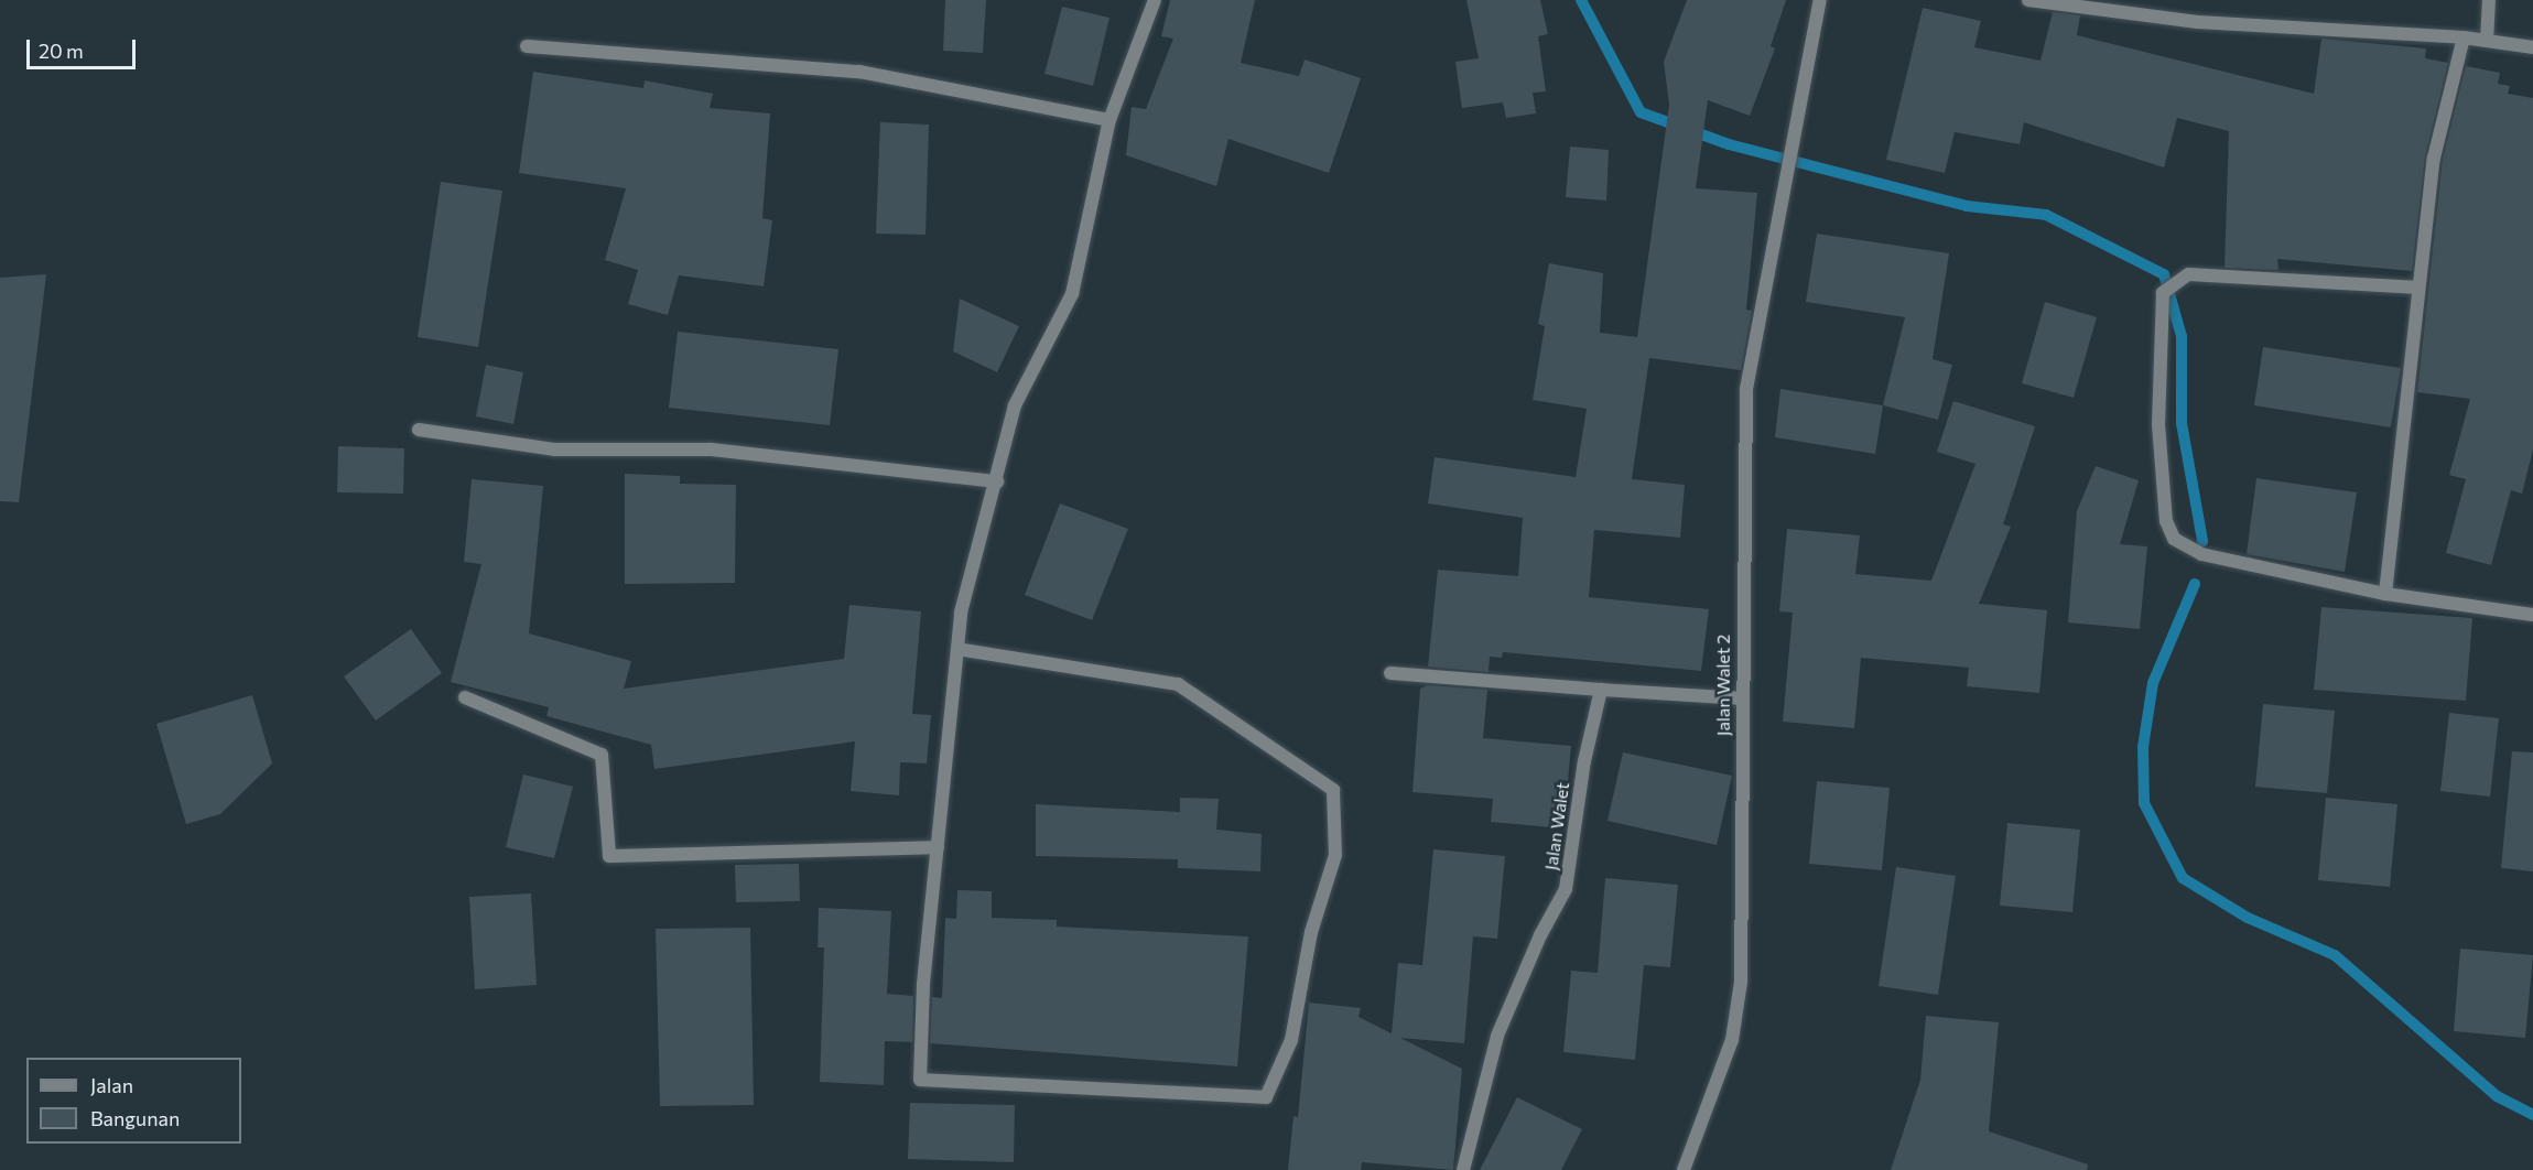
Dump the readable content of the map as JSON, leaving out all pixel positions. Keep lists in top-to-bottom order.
{
  "streets": {
    "street": ["Jalan Walet 2", "Jalan Walet"]
  },
  "legend": ["Jalan", "Bangunan"],
  "scale_bar": "20 m"
}
